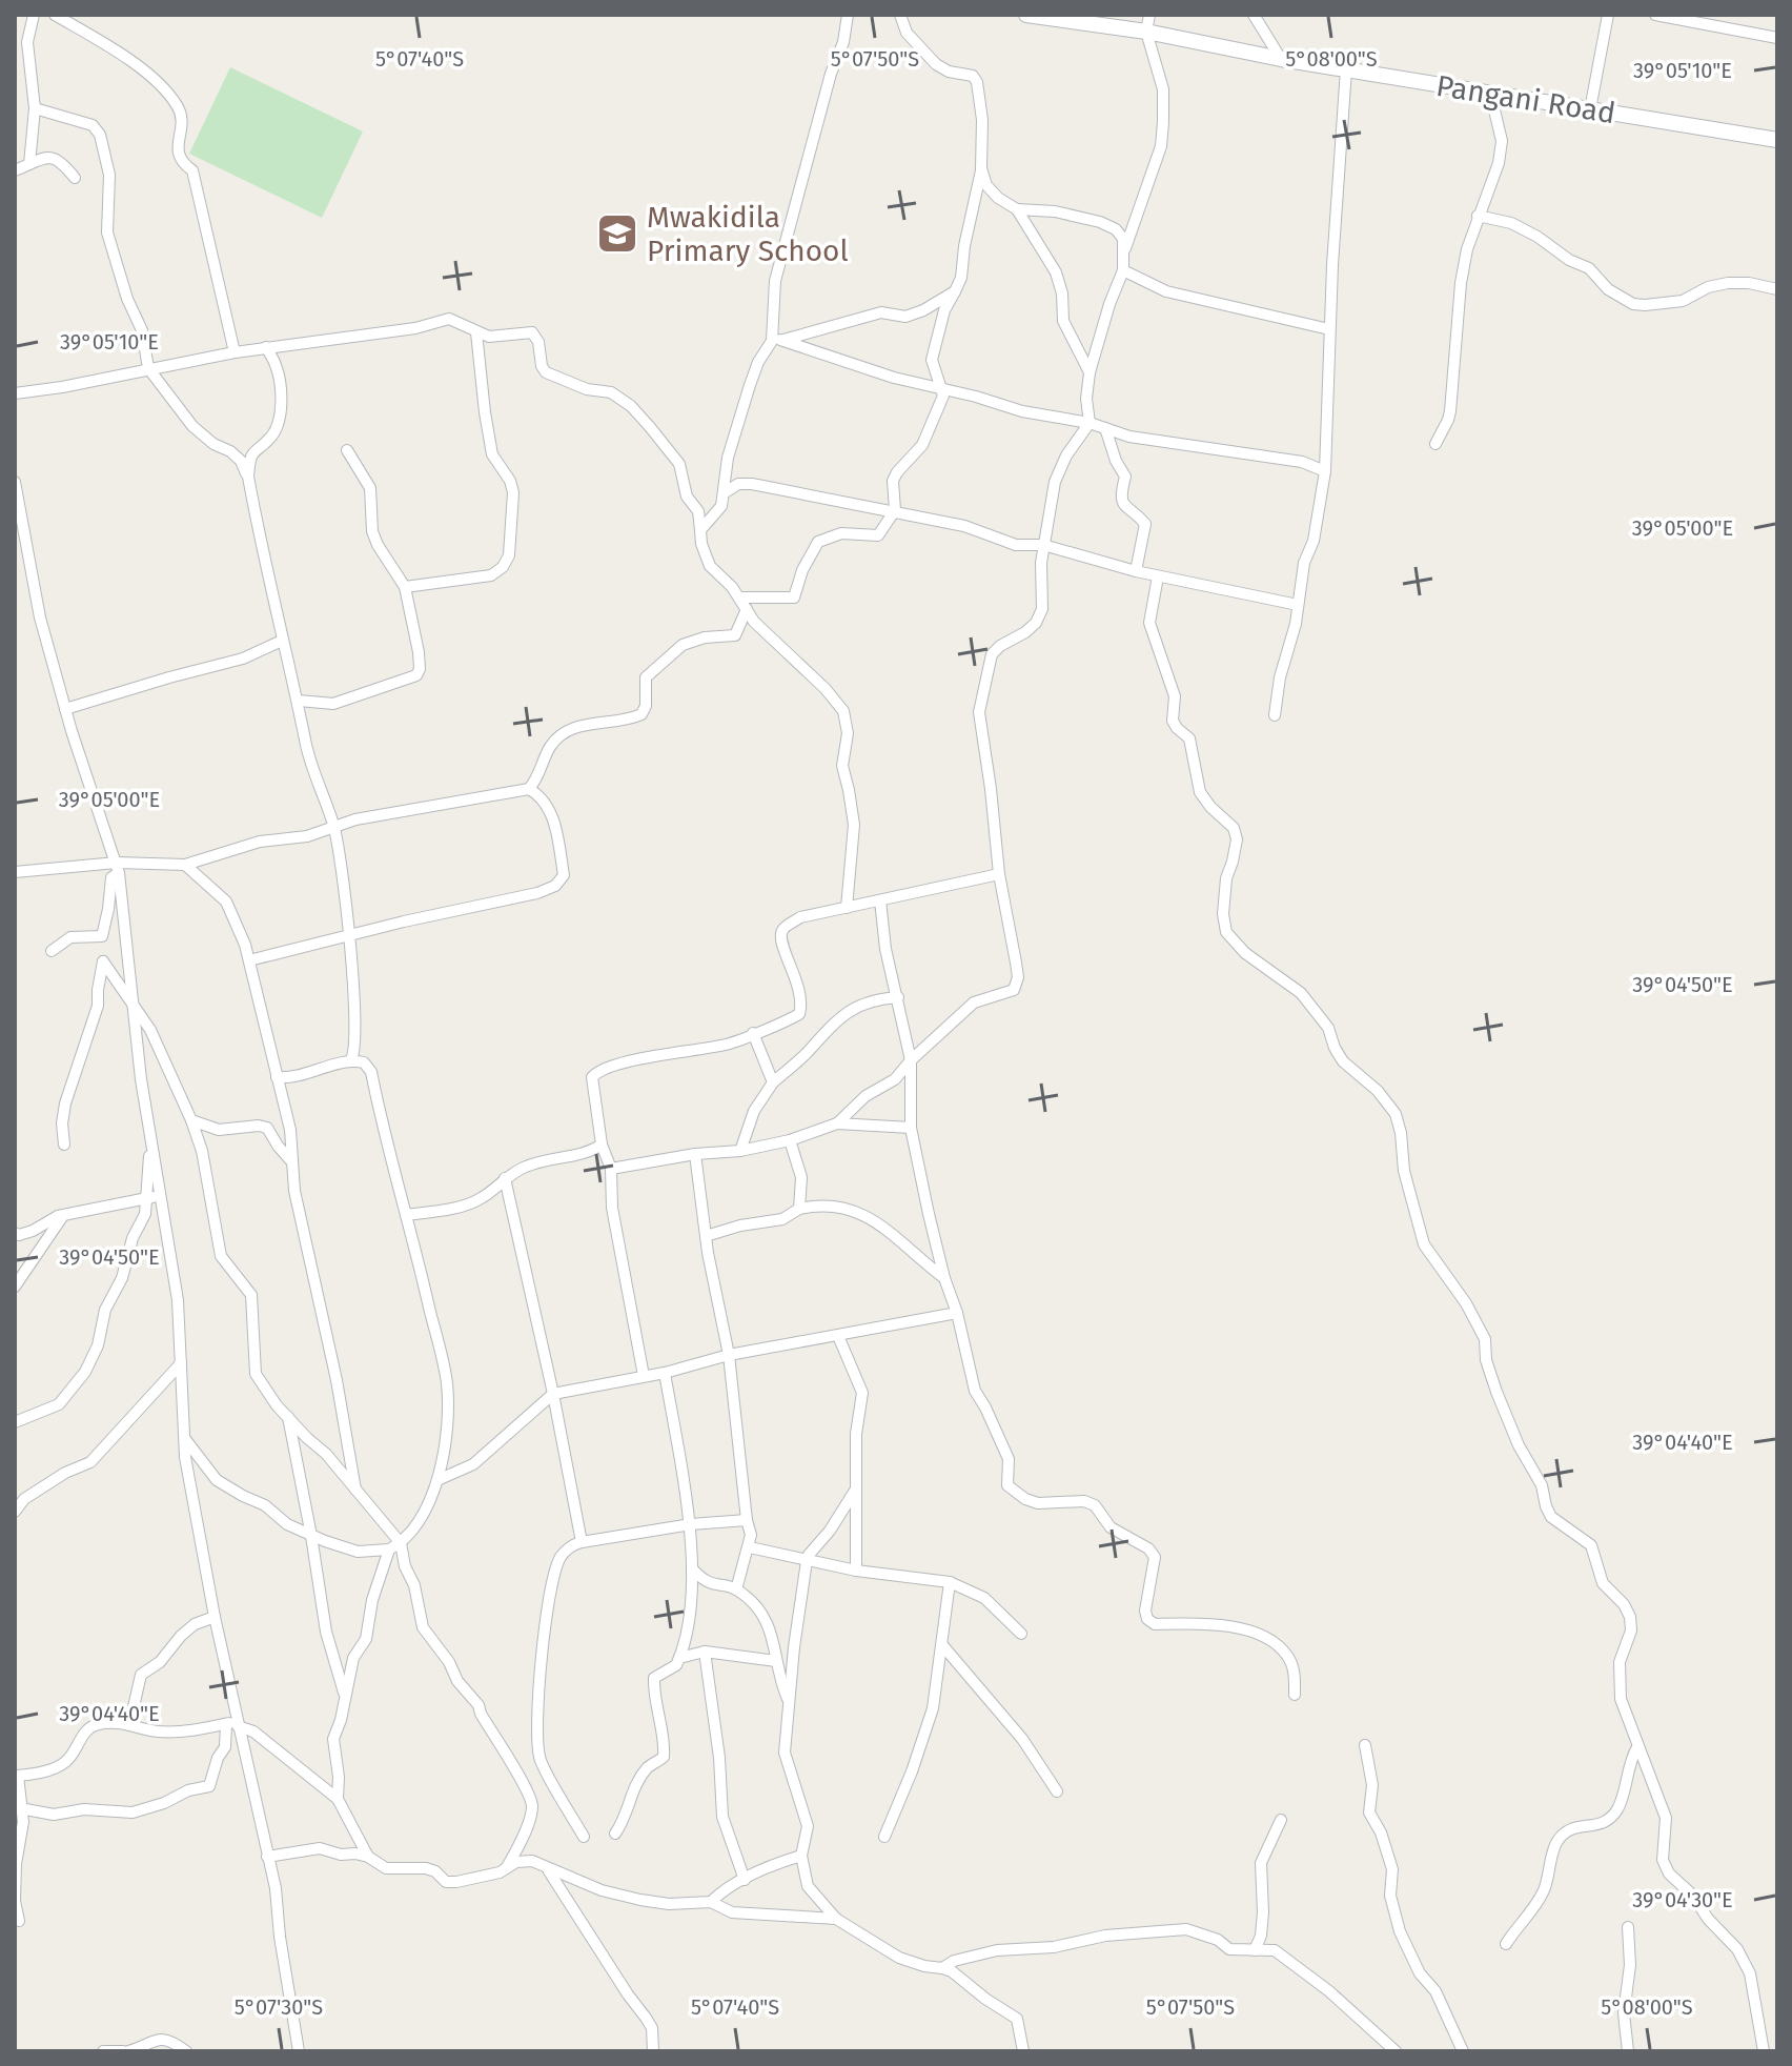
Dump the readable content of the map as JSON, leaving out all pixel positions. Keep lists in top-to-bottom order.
{
  "streets": {
    "main road": ["Pangani Road"]
  },
  "places": {
    "school or university": ["Mwakidila Primary School"]
  },
  "coordinates": [
    "5°08'00\"S",
    "5°07'40\"S",
    "5°07'50\"S",
    "39°05'10\"E",
    "39°05'00\"E",
    "39°04'50\"E",
    "39°04'40\"E",
    "39°04'30\"E",
    "5°07'30\"S"
  ]
}
